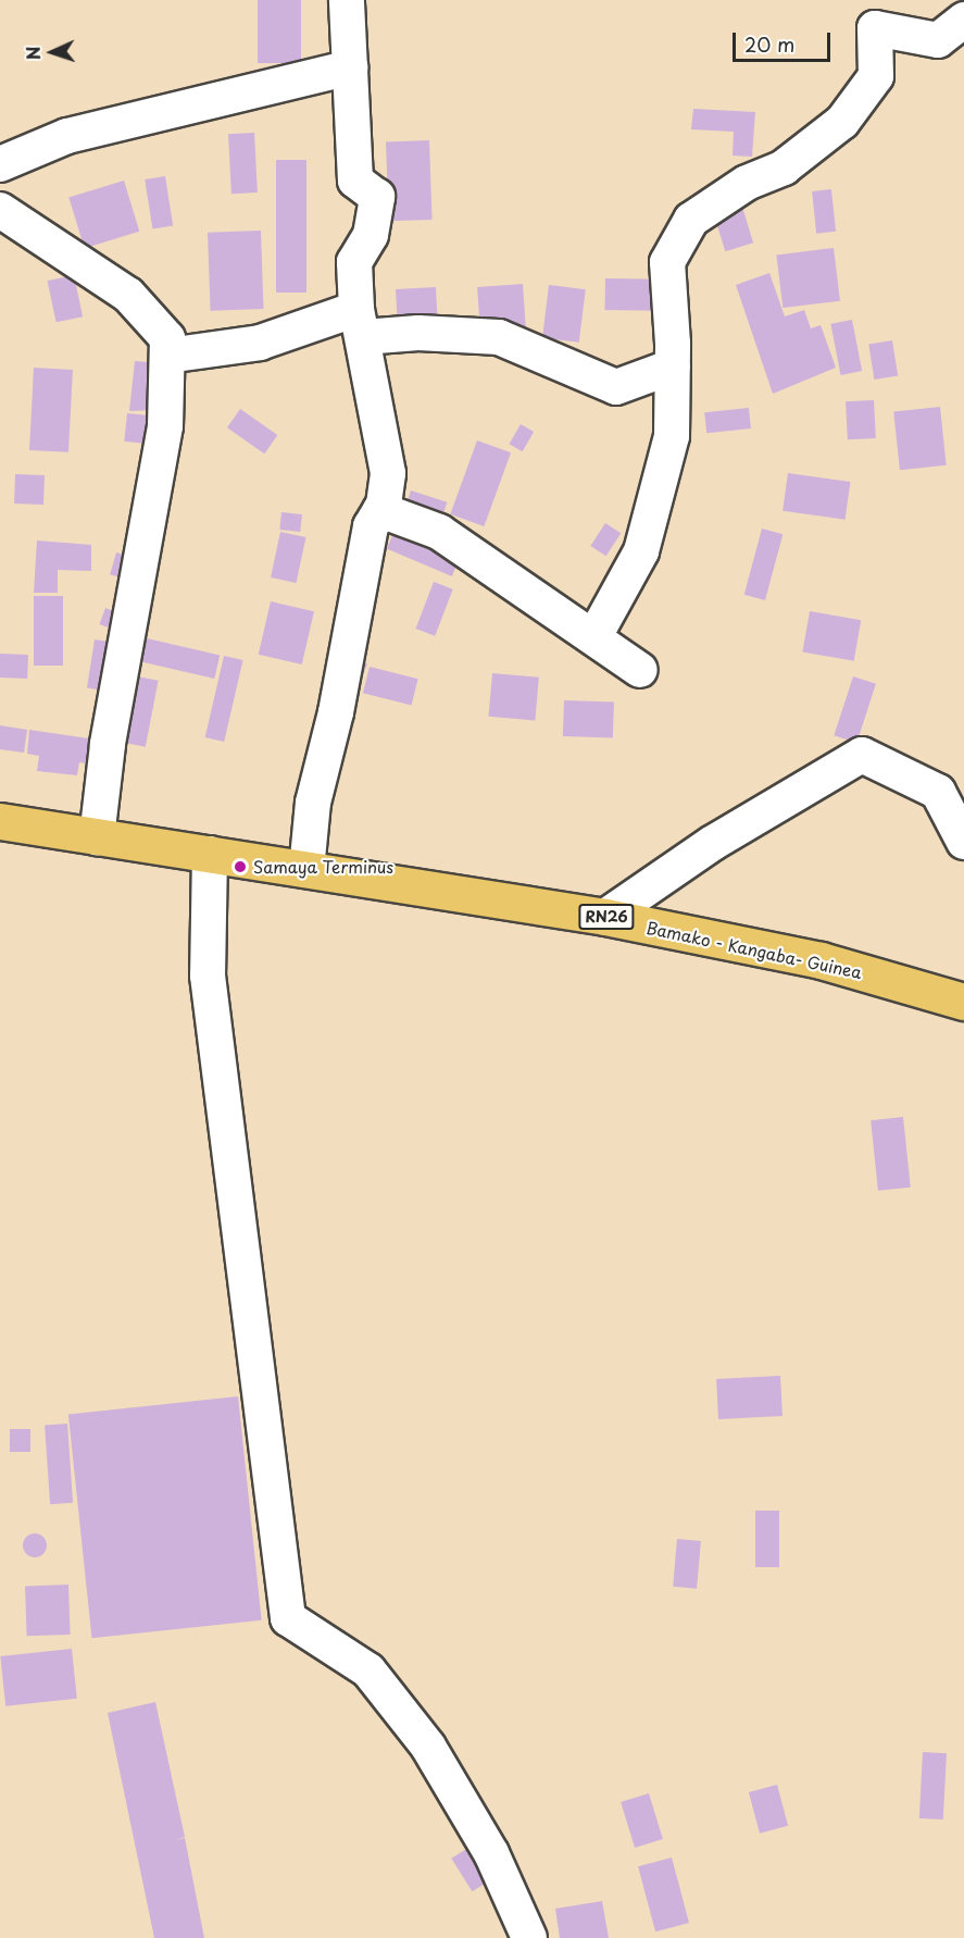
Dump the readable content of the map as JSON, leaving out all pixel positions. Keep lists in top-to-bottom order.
{
  "streets": {
    "main road": ["RN26", "Bamako - Kangaba- Guinea"]
  },
  "places": ["Samaya Terminus"],
  "scale_bar": "20 m",
  "north": "left"
}
